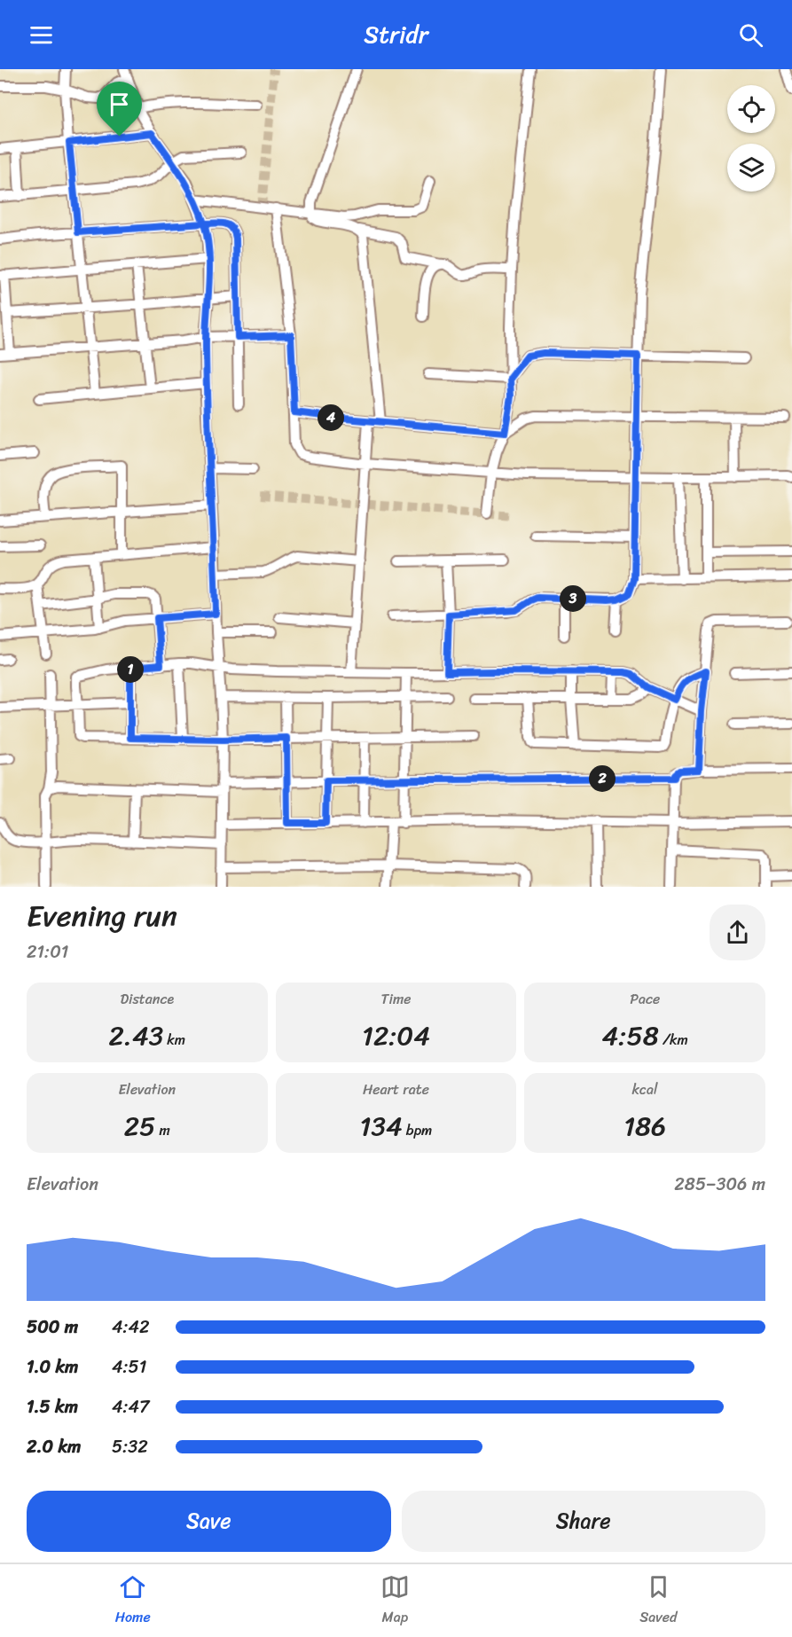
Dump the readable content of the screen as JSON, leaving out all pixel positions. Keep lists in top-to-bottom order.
{
  "page": {
    "header": "Stridr",
    "pins": [
      "4",
      "3",
      "1",
      "2"
    ],
    "heading": ["Evening run", "21:01"],
    "stats": [
      ["Distance", "2.43 km"],
      ["Time", "12:04"],
      ["Pace", "4:58 /km"],
      ["Elevation", "25 m"],
      ["Heart rate", "134 bpm"],
      ["kcal", "186"]
    ],
    "chart": ["Elevation", "285–306 m"],
    "list": [
      {
        "name": "500 m",
        "note": "4:42"
      },
      {
        "name": "1.0 km",
        "note": "4:51"
      },
      {
        "name": "1.5 km",
        "note": "4:47"
      },
      {
        "name": "2.0 km",
        "note": "5:32"
      }
    ],
    "buttons": ["Save", "Share"],
    "tabs": ["Home", "Map", "Saved"]
  }
}
